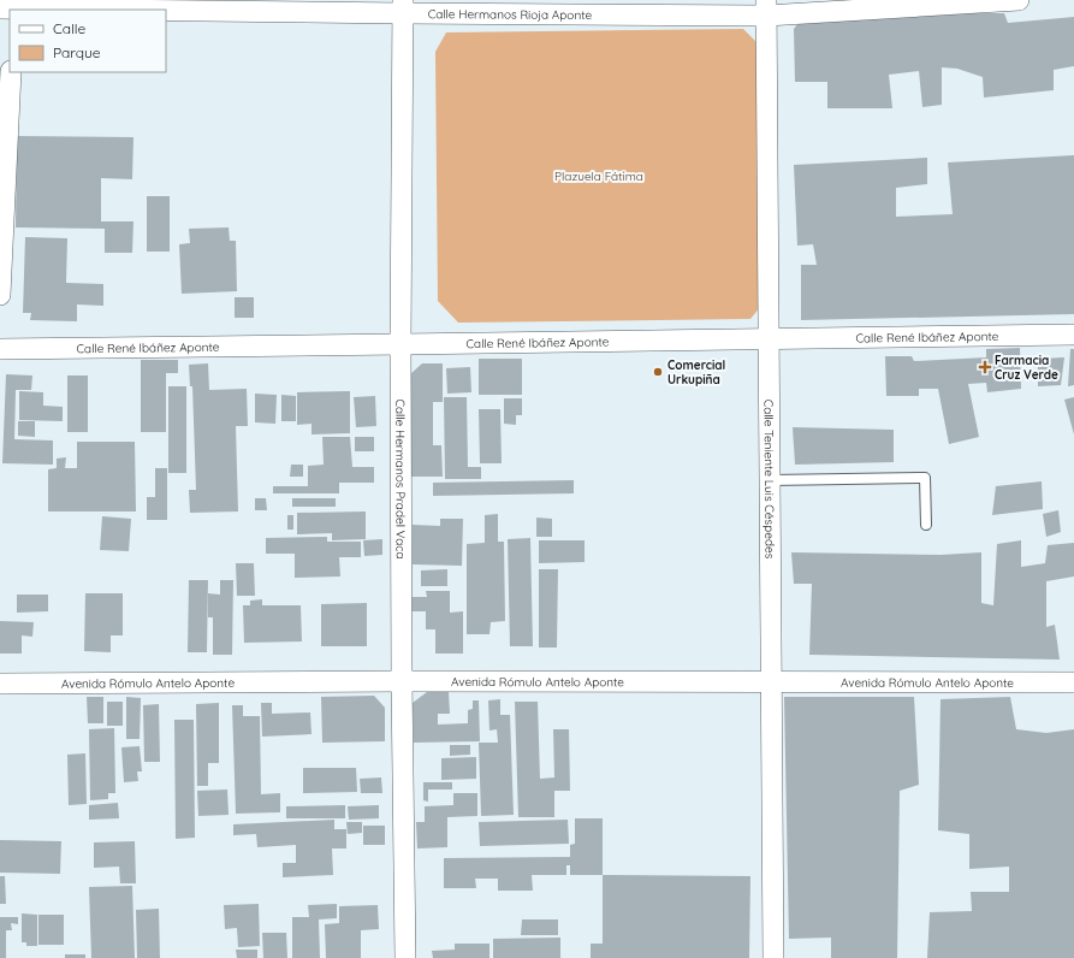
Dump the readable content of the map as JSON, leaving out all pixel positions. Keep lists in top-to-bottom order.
{
  "streets": {
    "street": [
      "Calle Hermanos Rioja Aponte",
      "Calle René Ibáñez Aponte",
      "Calle Hermanos Pradel Vaca",
      "Calle Teniente Luis Céspedes",
      "Avenida Rómulo Antelo Aponte"
    ]
  },
  "crossings": [
    ["Calle Hermanos Rioja Aponte", "Calle Hermanos Pradel Vaca"],
    ["Calle Hermanos Rioja Aponte", "Calle Teniente Luis Céspedes"],
    ["Calle René Ibáñez Aponte", "Calle Hermanos Pradel Vaca"],
    ["Calle René Ibáñez Aponte", "Calle Teniente Luis Céspedes"],
    ["Calle Hermanos Pradel Vaca", "Avenida Rómulo Antelo Aponte"],
    ["Calle Teniente Luis Céspedes", "Avenida Rómulo Antelo Aponte"]
  ],
  "parks": ["Plazuela Fátima"],
  "places": {
    "health": ["Farmacia Cruz Verde"],
    "other": ["Comercial Urkupiña"]
  },
  "legend": ["Calle", "Parque"]
}
